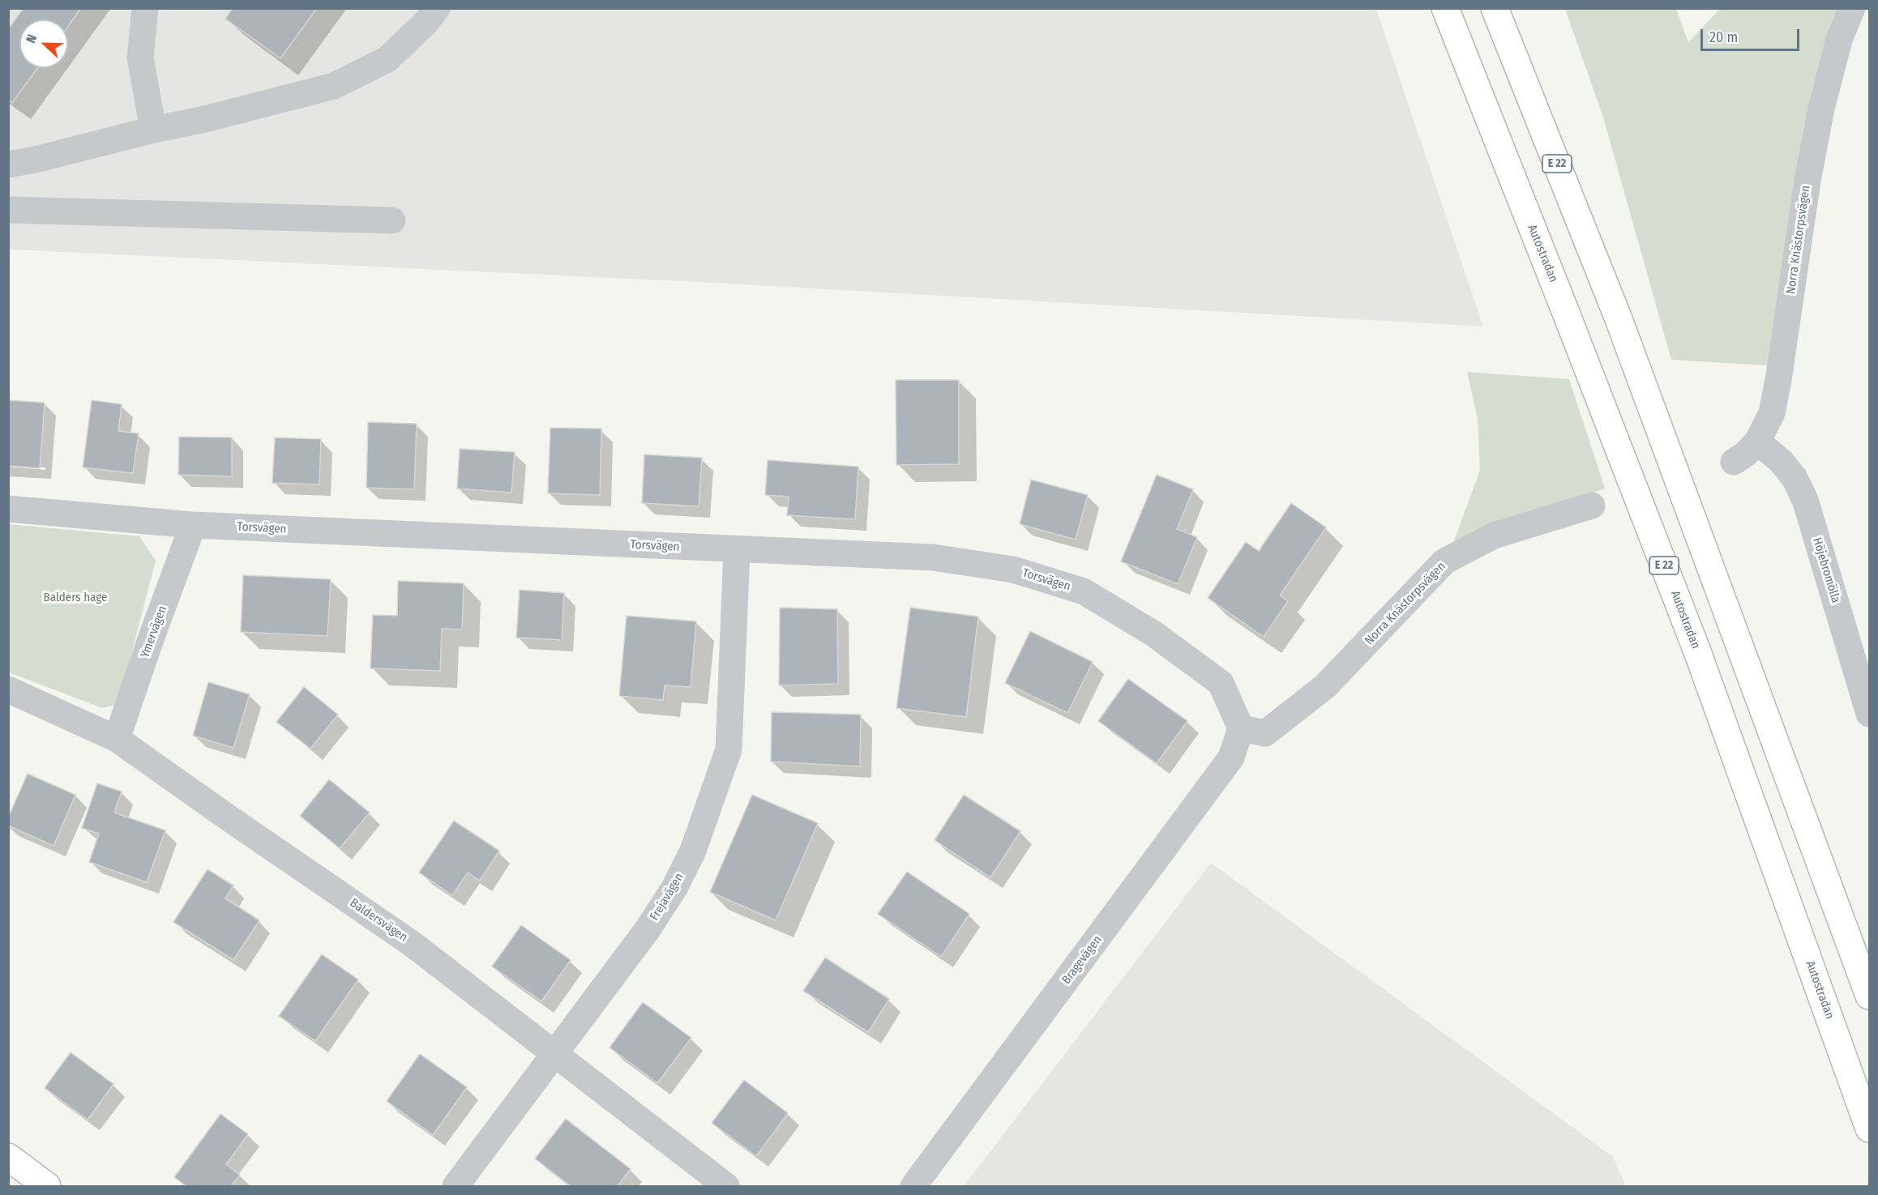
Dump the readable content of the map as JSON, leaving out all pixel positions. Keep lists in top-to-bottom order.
{
  "streets": {
    "main road": ["E 22", "Autostradan"],
    "street": [
      "Norra Knästorpsvägen",
      "Torsvägen",
      "Höjebromölla",
      "Ymervägen",
      "Frejavägen",
      "Baldersvägen",
      "Bragevägen"
    ]
  },
  "crossings": [
    ["Norra Knästorpsvägen", "Torsvägen"],
    ["Norra Knästorpsvägen", "Höjebromölla"],
    ["Norra Knästorpsvägen", "Bragevägen"],
    ["Torsvägen", "Ymervägen"],
    ["Torsvägen", "Frejavägen"],
    ["Torsvägen", "Bragevägen"],
    ["Ymervägen", "Baldersvägen"],
    ["Frejavägen", "Baldersvägen"]
  ],
  "parks": ["Balders hage"],
  "scale_bar": "20 m",
  "north": "left"
}
